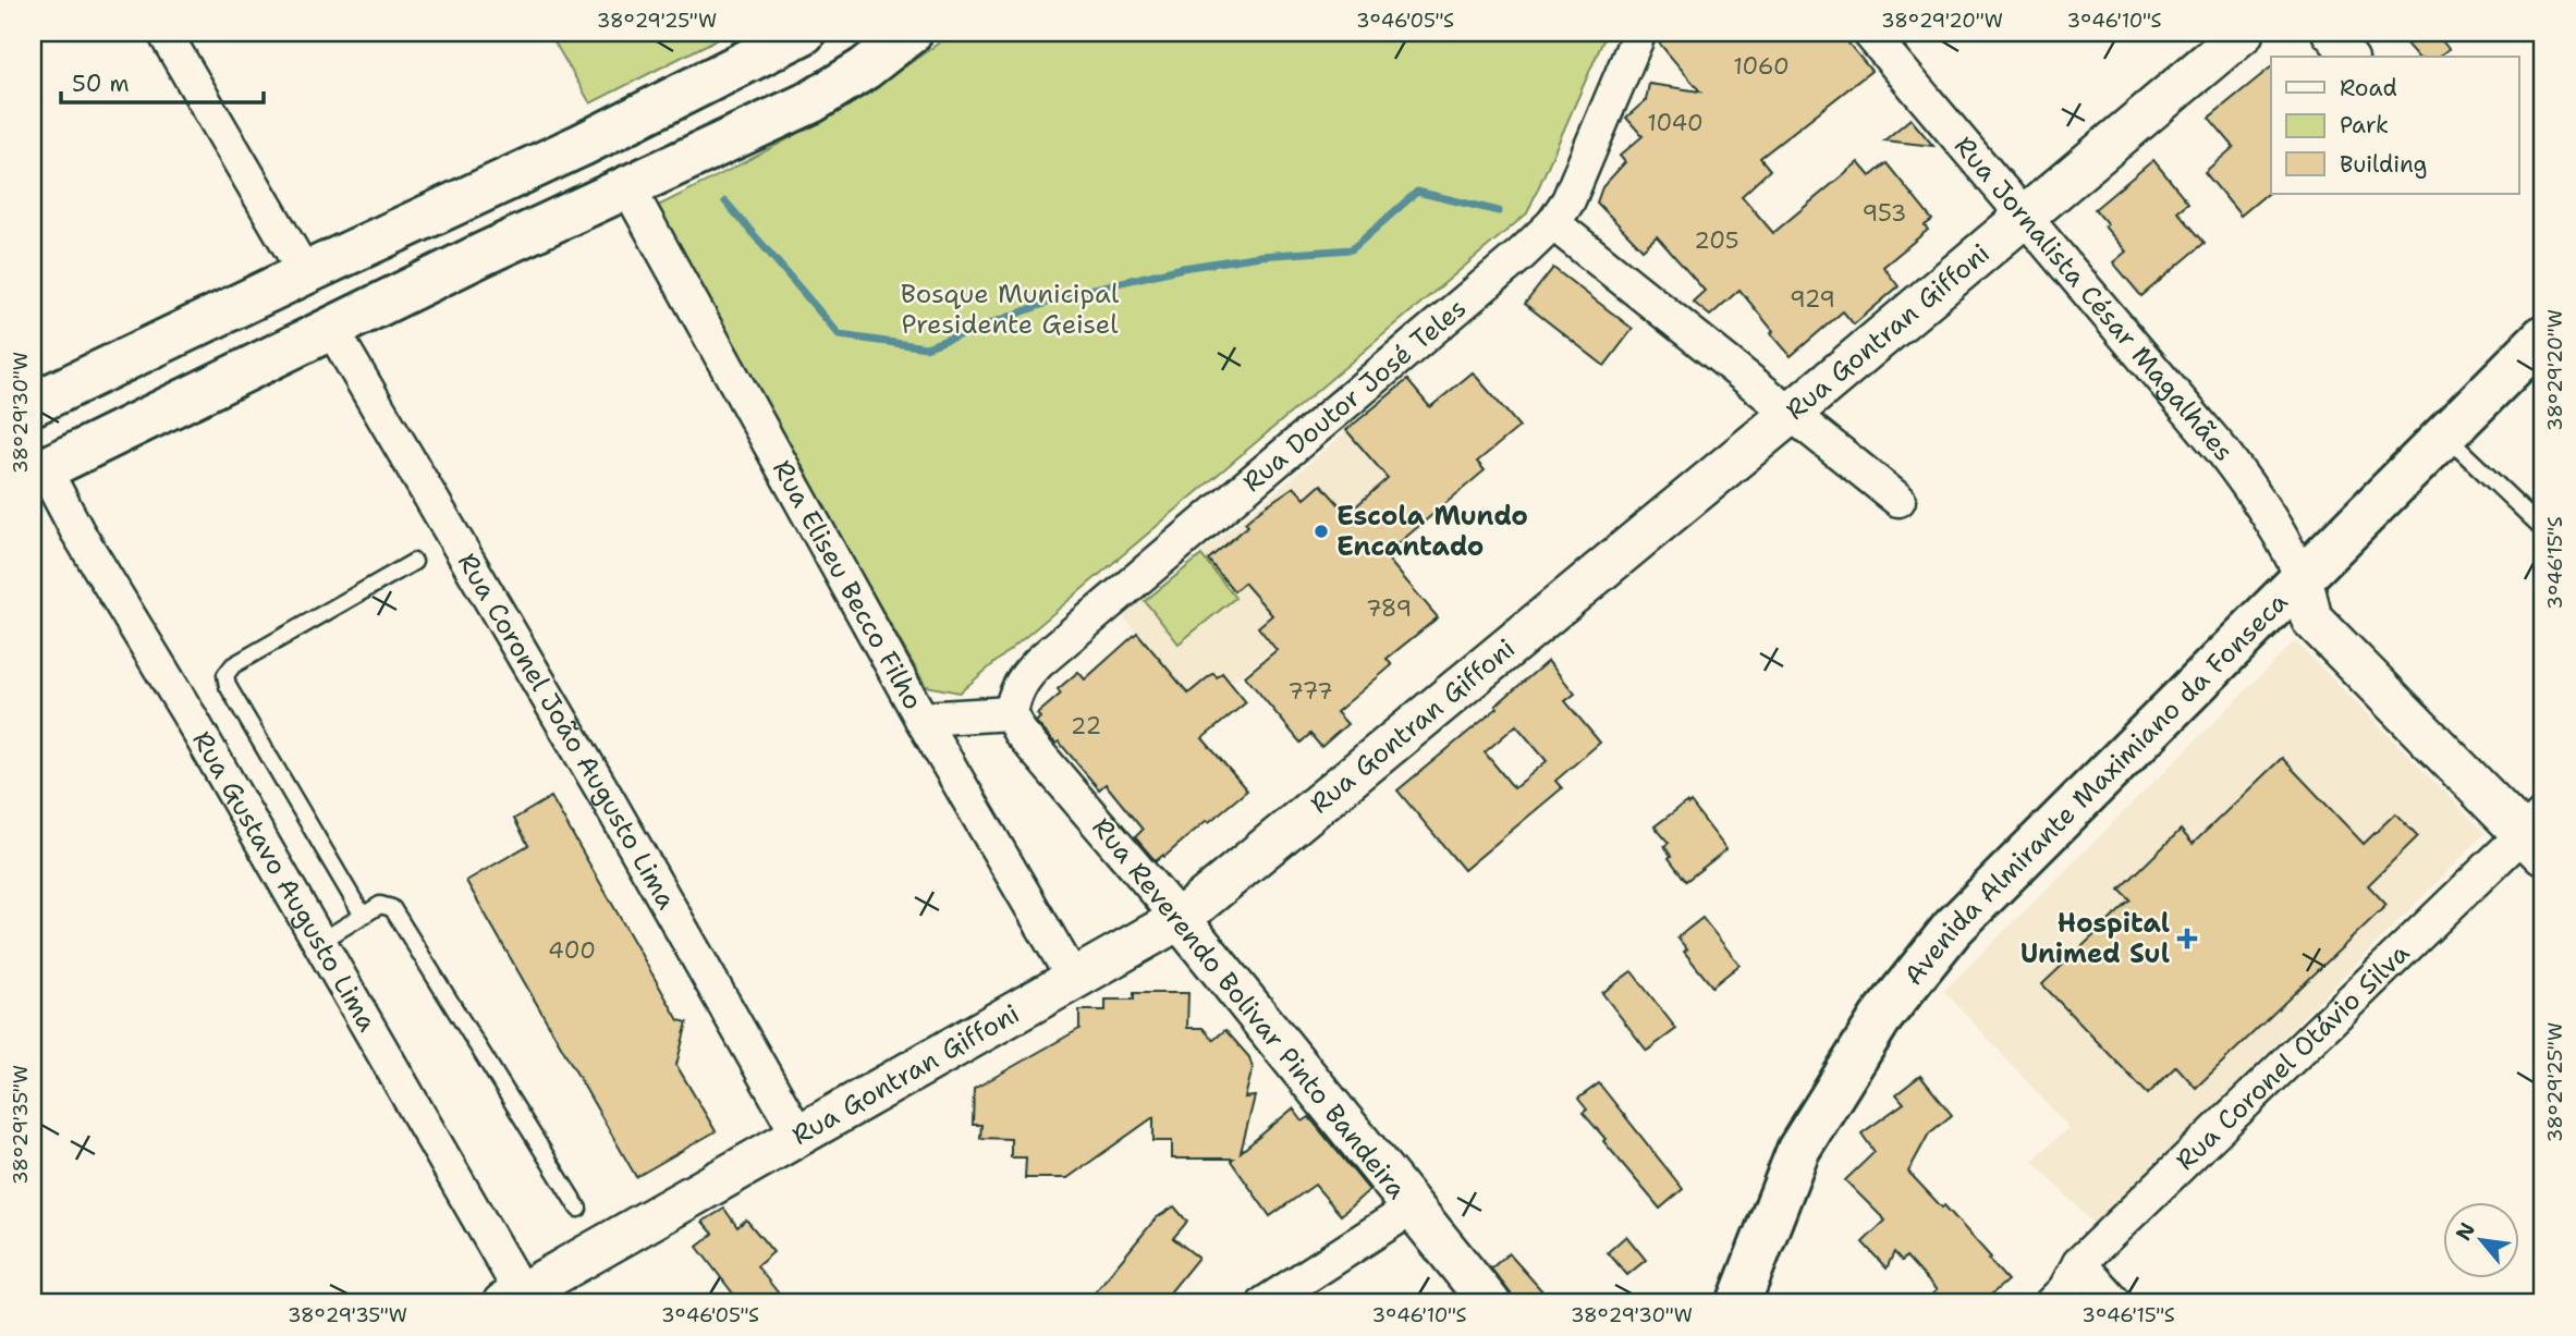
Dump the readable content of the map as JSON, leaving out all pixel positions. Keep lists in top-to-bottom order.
{
  "streets": {
    "main road": ["Avenida Almirante Maximiano da Fonseca"],
    "street": [
      "Rua Jornalista César Magalhães",
      "Rua Gontran Giffoni",
      "Rua Doutor José Teles",
      "Rua Eliseu Becco Filho",
      "Rua Coronel João Augusto Lima",
      "Rua Gustavo Augusto Lima",
      "Rua Reverendo Bolivar Pinto Bandeira",
      "Rua Coronel Otávio Silva"
    ]
  },
  "crossings": [
    ["Rua Jornalista César Magalhães", "Rua Gontran Giffoni"],
    ["Rua Jornalista César Magalhães", "Avenida Almirante Maximiano da Fonseca"],
    ["Rua Gontran Giffoni", "Rua Eliseu Becco Filho"],
    ["Rua Gontran Giffoni", "Rua Coronel João Augusto Lima"],
    ["Rua Gontran Giffoni", "Rua Gustavo Augusto Lima"],
    ["Rua Gontran Giffoni", "Rua Reverendo Bolivar Pinto Bandeira"],
    ["Rua Doutor José Teles", "Rua Reverendo Bolivar Pinto Bandeira"]
  ],
  "parks": ["Bosque Municipal Presidente Geisel"],
  "places": {
    "other": ["Escola Mundo Encantado"],
    "health": ["Hospital Unimed Sul"]
  },
  "house_numbers": [
    "1060",
    "1040",
    "953",
    "205",
    "929",
    "789",
    "777",
    "22",
    "400"
  ],
  "legend": ["Road", "Park", "Building"],
  "scale_bar": "50 m",
  "north": "top left",
  "coordinates": [
    "38°29'25\"W",
    "3°46'05\"S",
    "38°29'20\"W",
    "3°46'10\"S",
    "38°29'30\"W",
    "3°46'15\"S",
    "38°29'35\"W"
  ]
}
